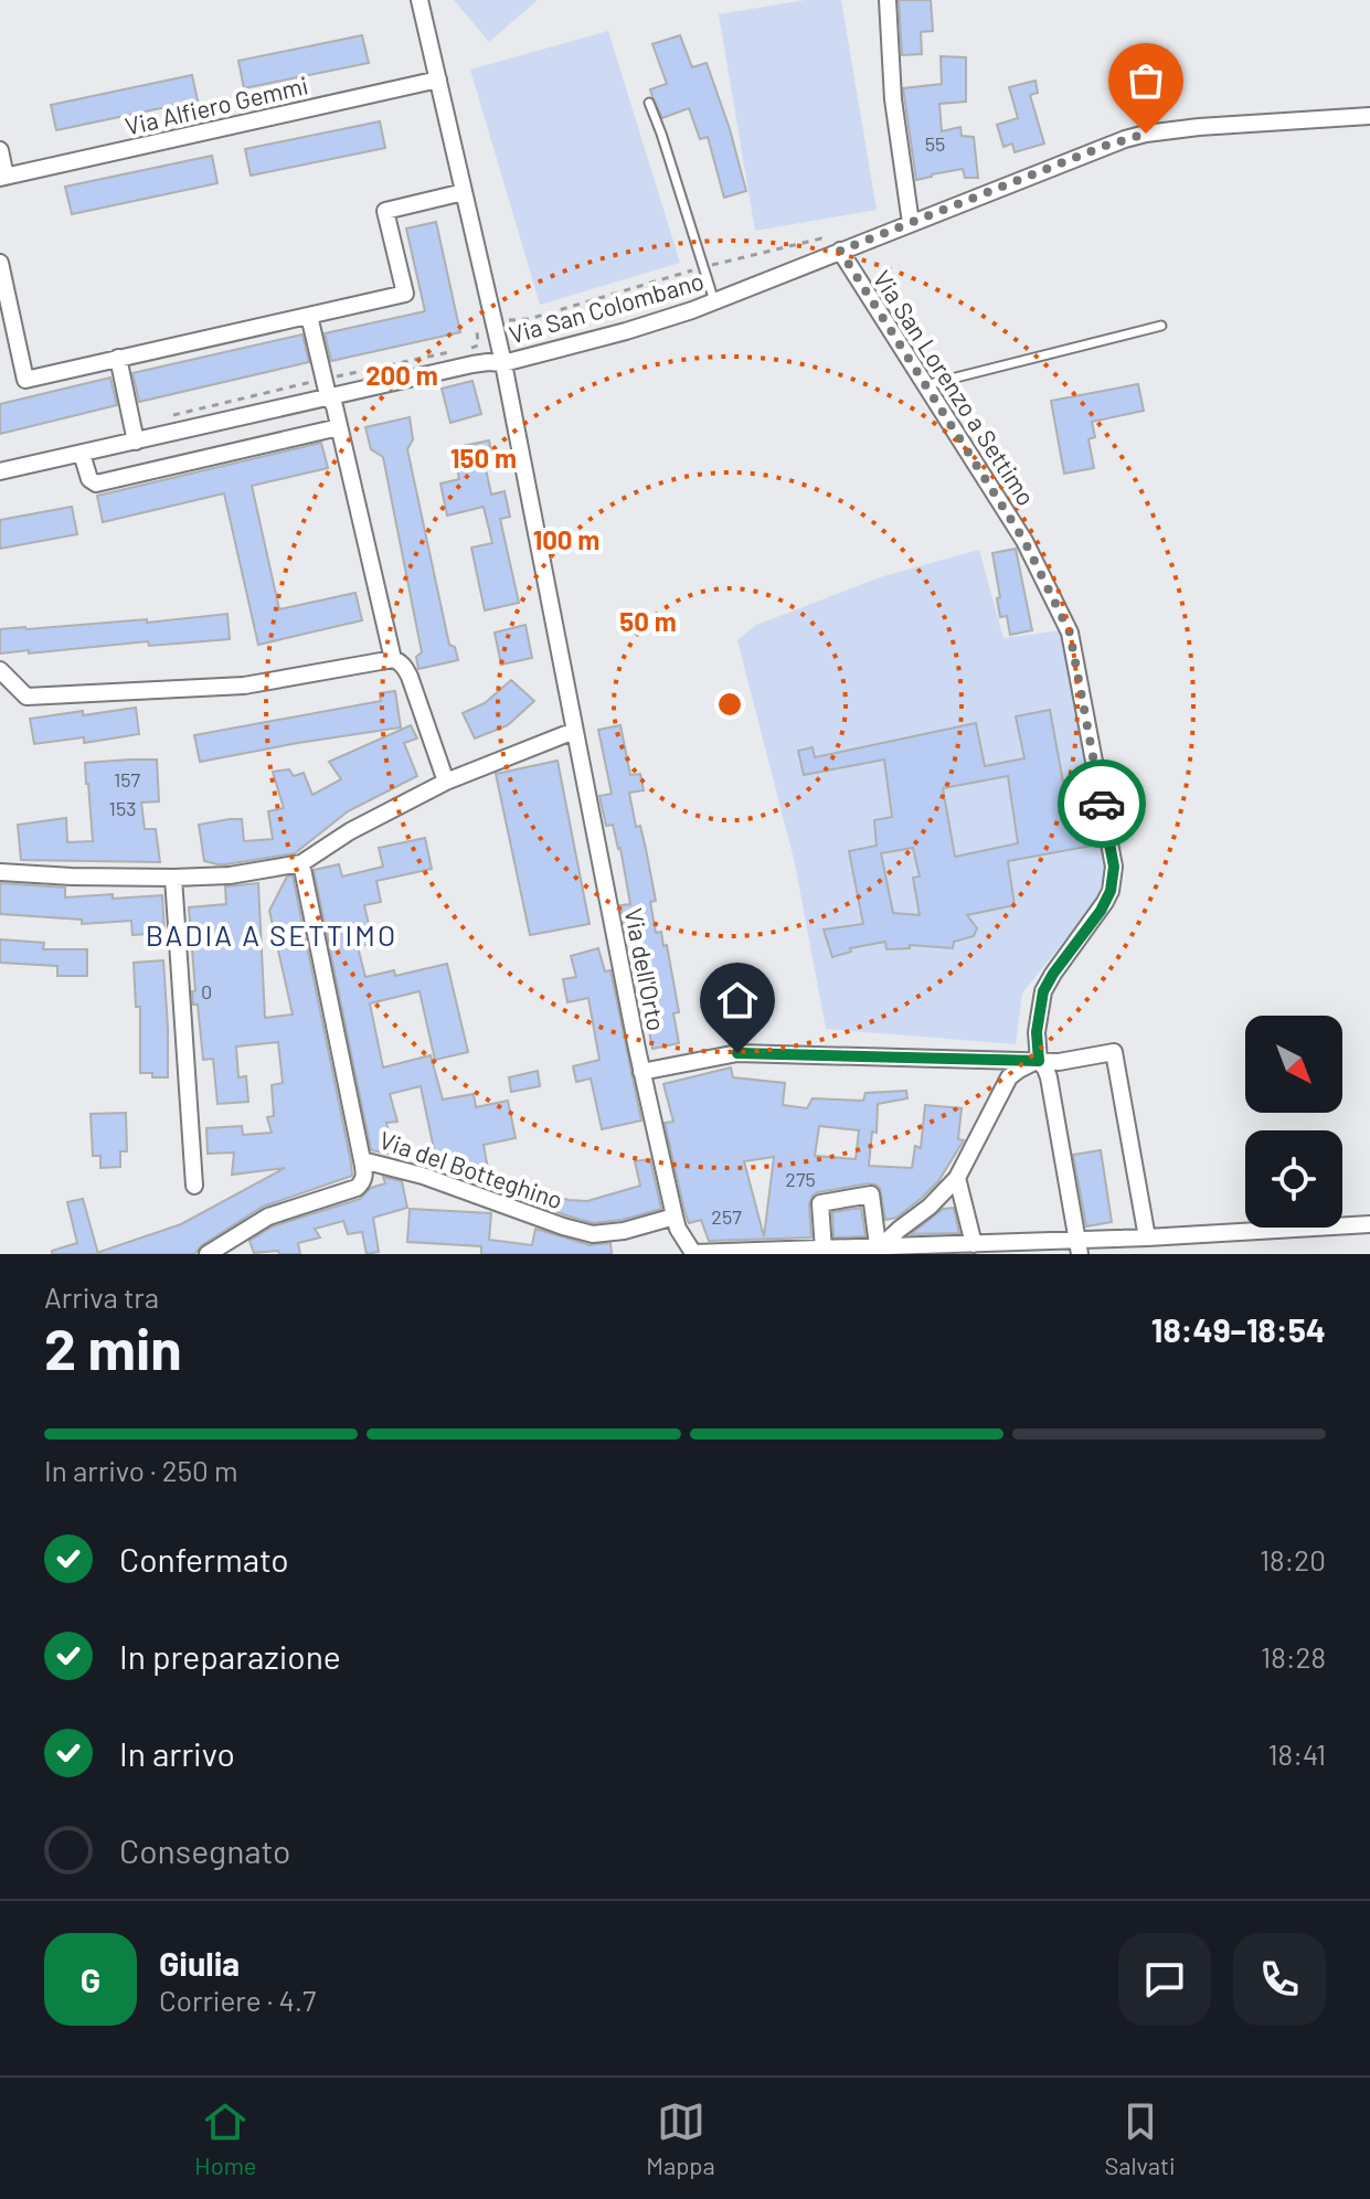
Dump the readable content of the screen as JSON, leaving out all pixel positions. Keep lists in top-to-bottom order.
{
  "streets": {
    "street": [
      "Via Alfiero Gemmi",
      "Via San Colombano",
      "Via San Lorenzo a Settimo",
      "Via dell'Orto",
      "Via del Botteghino"
    ]
  },
  "crossings": [
    ["Via San Colombano", "Via San Lorenzo a Settimo"],
    ["Via San Colombano", "Via dell'Orto"],
    ["Via dell'Orto", "Via del Botteghino"]
  ],
  "districts": ["BADIA A SETTIMO"],
  "house_numbers": [
    "55",
    "157",
    "153",
    "0",
    "275",
    "257"
  ],
  "north": "bottom right",
  "page": {
    "heading": ["2 min", "Arriva tra", "18:49–18:54"],
    "panel": ["Giulia", "Corriere · 4.7"],
    "bar": "In arrivo · 250 m",
    "list": [
      ["Confermato", "18:20"],
      ["In preparazione", "18:28"],
      ["In arrivo", "18:41"],
      "Consegnato"
    ],
    "round": "G",
    "tabs": ["Home", "Mappa", "Salvati"]
  },
  "rings": [
    "200 m",
    "150 m",
    "100 m",
    "50 m"
  ]
}
